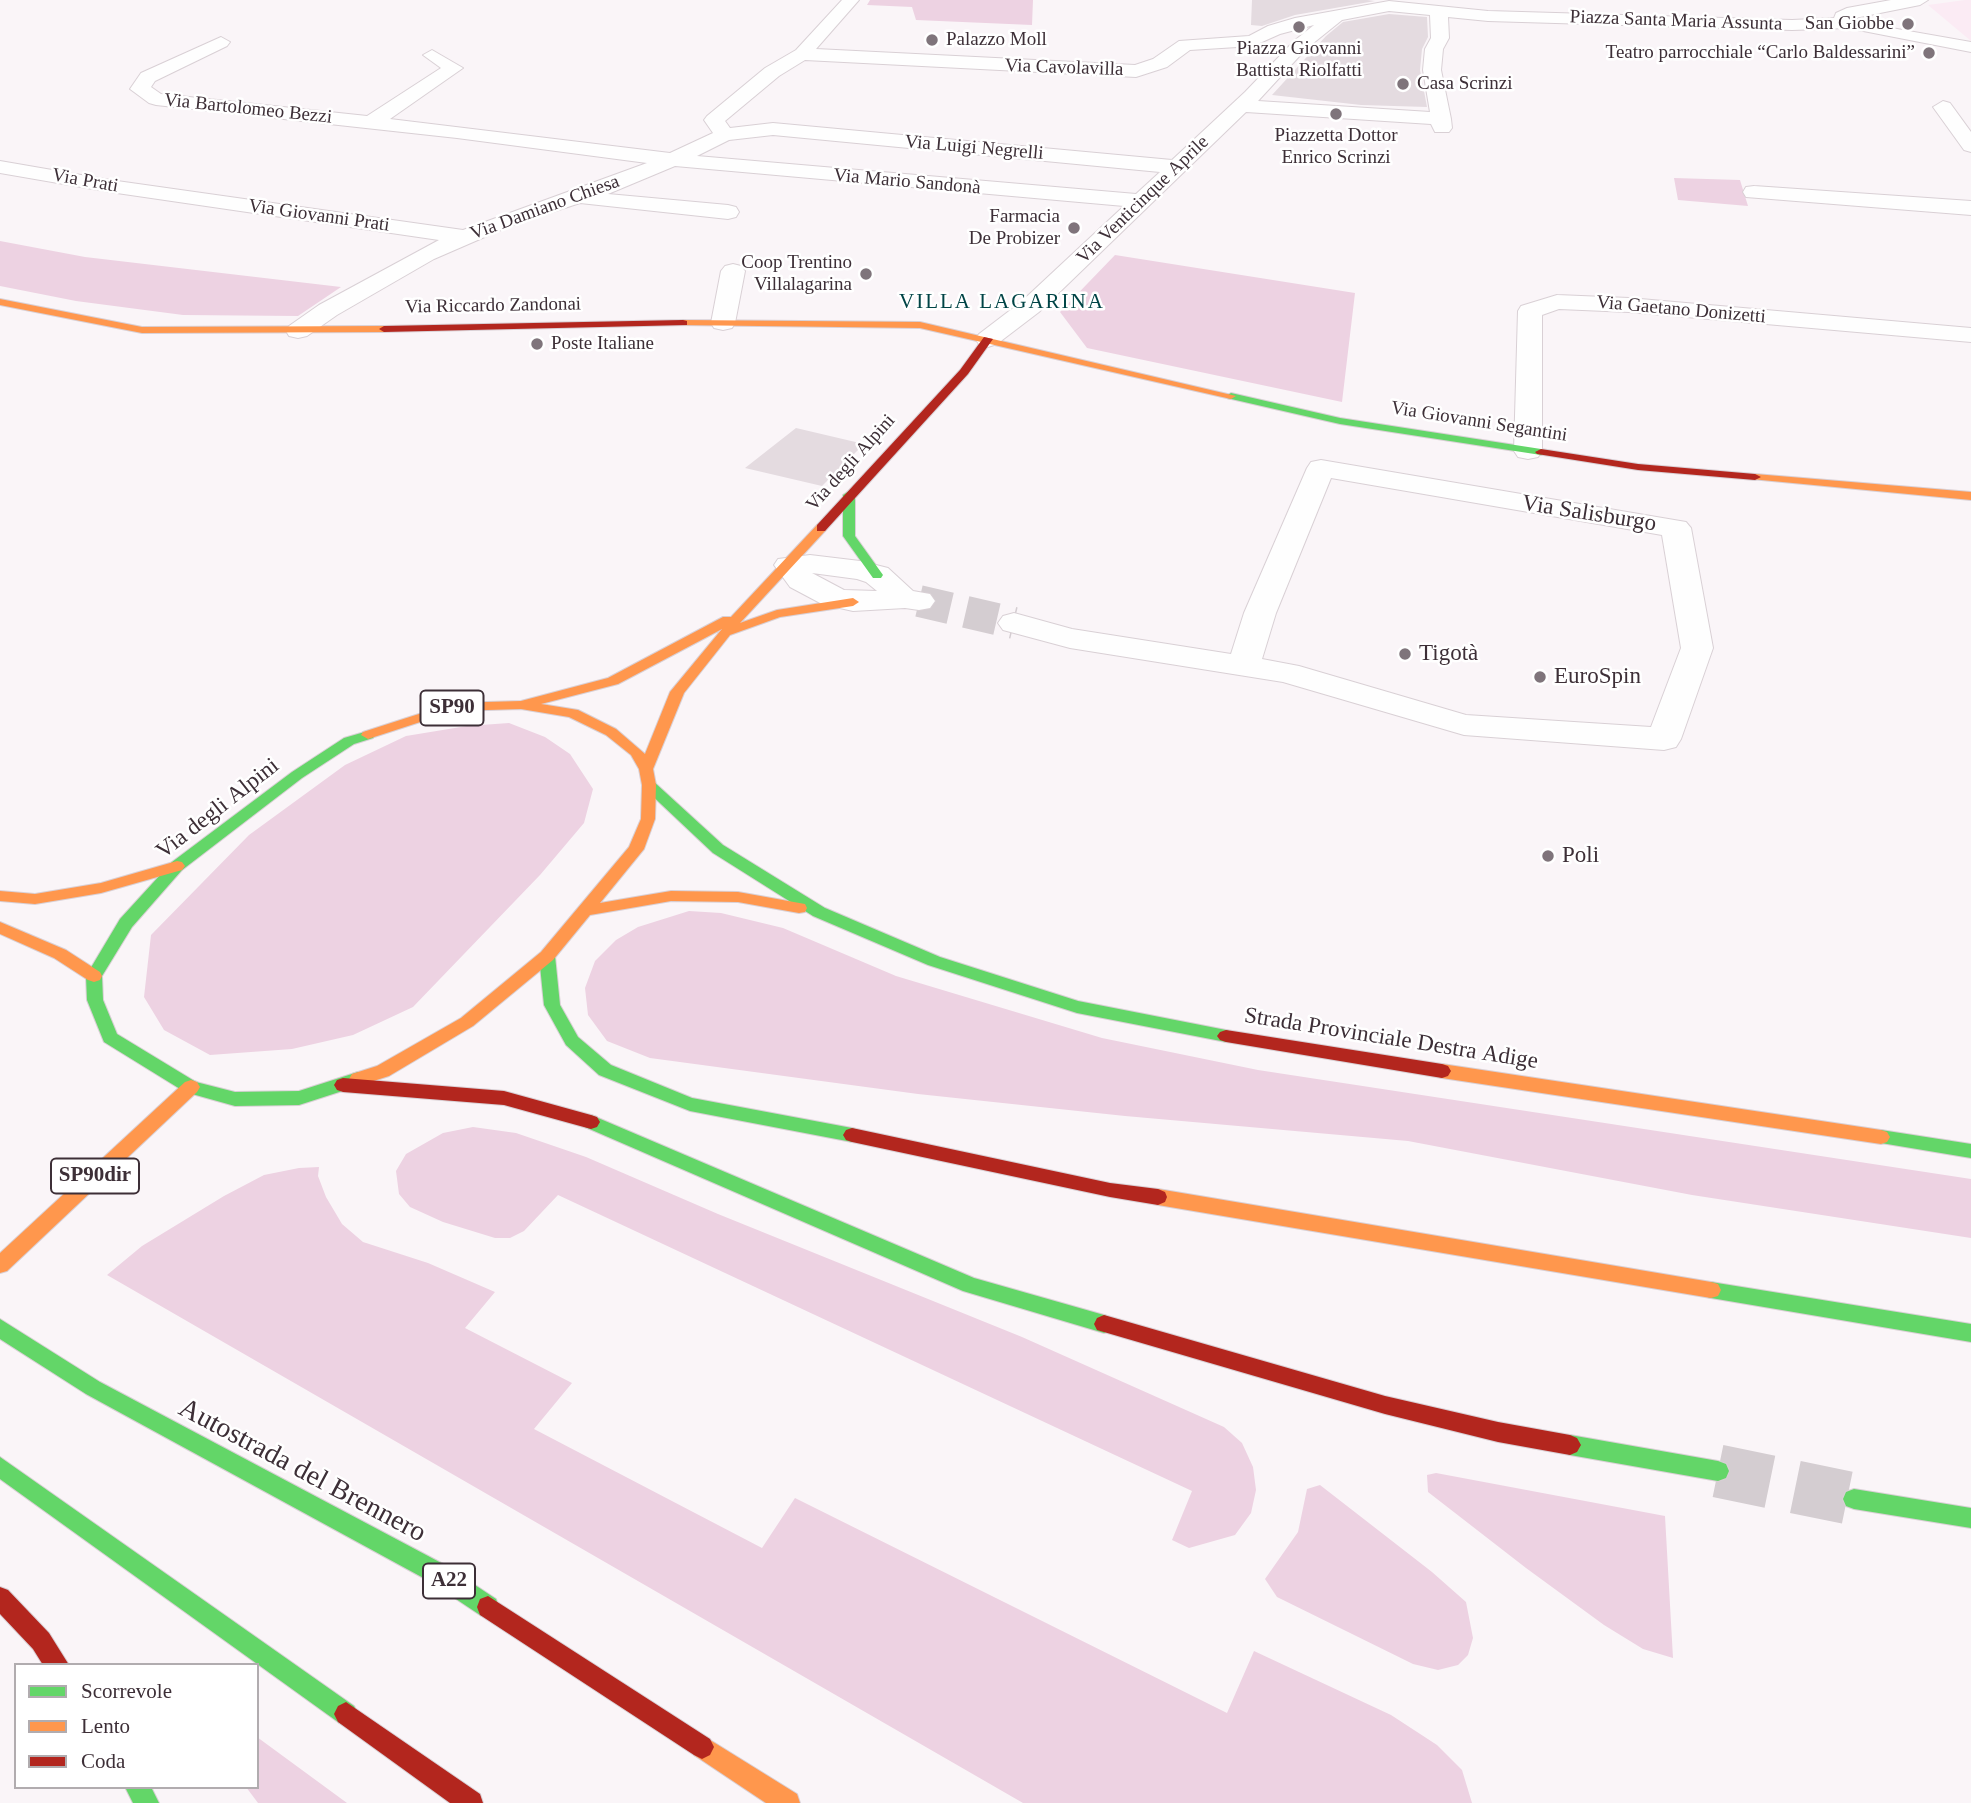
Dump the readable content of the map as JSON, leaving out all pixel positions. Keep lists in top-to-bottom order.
{
  "streets": {
    "main road": [
      "Via Riccardo Zandonai",
      "Via Giovanni Segantini",
      "Via degli Alpini",
      "SP90",
      "Strada Provinciale Destra Adige",
      "SP90dir",
      "Autostrada del Brennero",
      "A22"
    ],
    "street": [
      "Piazza Santa Maria Assunta",
      "Via Cavolavilla",
      "Via Bartolomeo Bezzi",
      "Via Luigi Negrelli",
      "Via Prati",
      "Via Mario Sandonà",
      "Via Venticinque Aprile",
      "Via Damiano Chiesa",
      "Via Giovanni Prati",
      "Via Gaetano Donizetti",
      "Via Salisburgo"
    ]
  },
  "crossings": [
    ["Via Cavolavilla", "Via Venticinque Aprile"],
    ["Via Bartolomeo Bezzi", "Via Mario Sandonà"],
    ["Via Bartolomeo Bezzi", "Via Damiano Chiesa"],
    ["Via Luigi Negrelli", "Via Venticinque Aprile"],
    ["Via Luigi Negrelli", "Via Damiano Chiesa"],
    ["Via Prati", "Via Giovanni Prati"],
    ["Via Mario Sandonà", "Via Venticinque Aprile"],
    ["Via Mario Sandonà", "Via Damiano Chiesa"],
    ["Via Venticinque Aprile", "Via Riccardo Zandonai"],
    ["Via Venticinque Aprile", "Via Giovanni Segantini"],
    ["Via Venticinque Aprile", "Via degli Alpini"],
    ["Via Damiano Chiesa", "Via Giovanni Prati"],
    ["Via Damiano Chiesa", "Via Riccardo Zandonai"],
    ["Via Riccardo Zandonai", "Via Giovanni Segantini"],
    ["Via Riccardo Zandonai", "Via degli Alpini"],
    ["Via Gaetano Donizetti", "Via Giovanni Segantini"],
    ["Via Giovanni Segantini", "Via degli Alpini"],
    ["Via degli Alpini", "SP90"],
    ["Via degli Alpini", "Strada Provinciale Destra Adige"],
    ["Via degli Alpini", "SP90dir"]
  ],
  "districts": ["VILLA LAGARINA"],
  "places": [
    "San Giobbe",
    "Piazza Giovanni Battista Riolfatti",
    "Palazzo Moll",
    "Teatro parrocchiale “Carlo Baldessarini”",
    "Casa Scrinzi",
    "Piazzetta Dottor Enrico Scrinzi",
    "Farmacia De Probizer",
    "Coop Trentino Villalagarina",
    "Poste Italiane",
    "Tigotà",
    "EuroSpin",
    "Poli"
  ],
  "legend": ["Scorrevole", "Lento", "Coda"]
}
